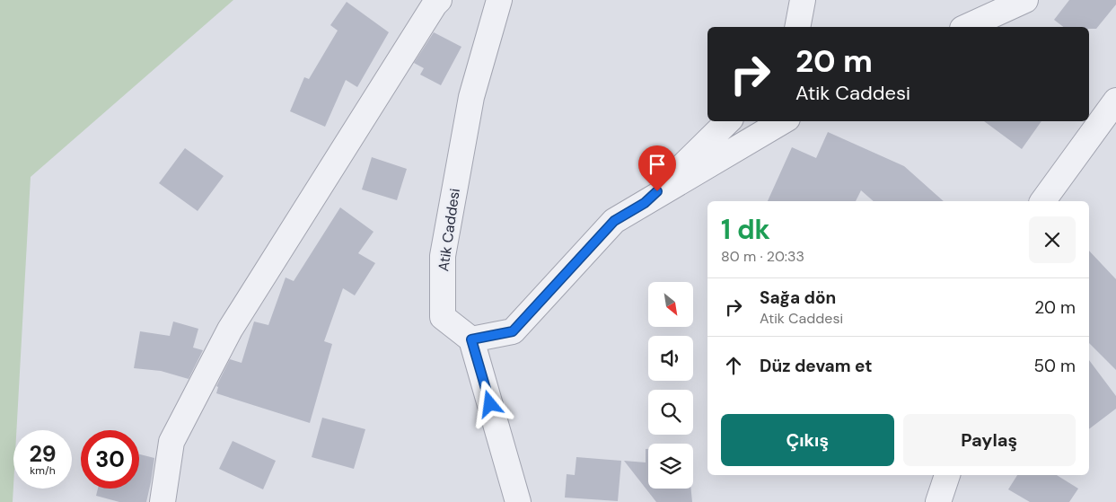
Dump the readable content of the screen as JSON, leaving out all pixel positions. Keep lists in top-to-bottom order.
{
  "streets": {
    "street": ["Atik Caddesi"]
  },
  "north": "bottom right",
  "page": {
    "turn": ["20 m", "Atik Caddesi"],
    "heading": ["1 dk", "80 m · 20:33"],
    "list": [
      {
        "name": "Sağa dön",
        "note": "Atik Caddesi",
        "value": "20 m"
      },
      {
        "name": "Düz devam et",
        "value": "50 m"
      }
    ],
    "buttons": ["Çıkış", "Paylaş"],
    "speed": "29 km/h",
    "limit": "30"
  }
}
